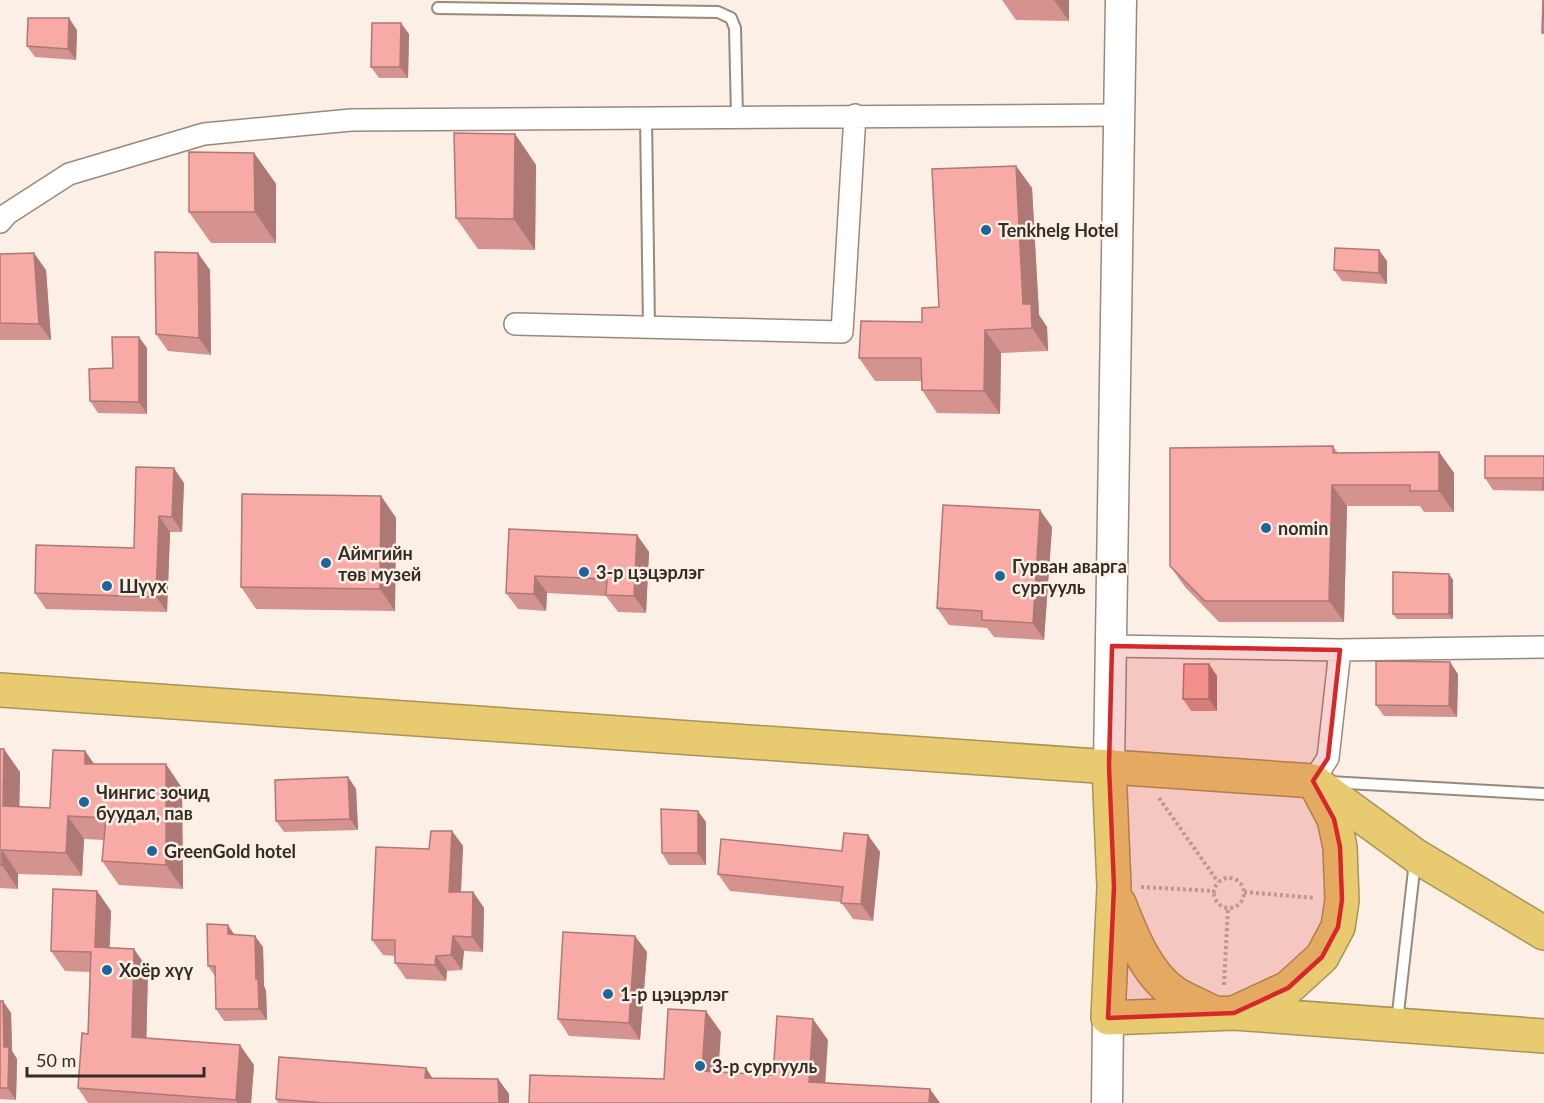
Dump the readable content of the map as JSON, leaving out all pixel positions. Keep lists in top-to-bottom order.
{
  "places": [
    "Tenkhelg Hotel",
    "nomin",
    "Аймгийн төв музей",
    "3-р цэцэрлэг",
    "Гурван аварга сургууль",
    "Шүүх",
    "Чингис зочид буудал, пав",
    "GreenGold hotel",
    "Хоёр хүү",
    "1-р цэцэрлэг",
    "3-р сургууль"
  ],
  "scale_bar": "50 m"
}
